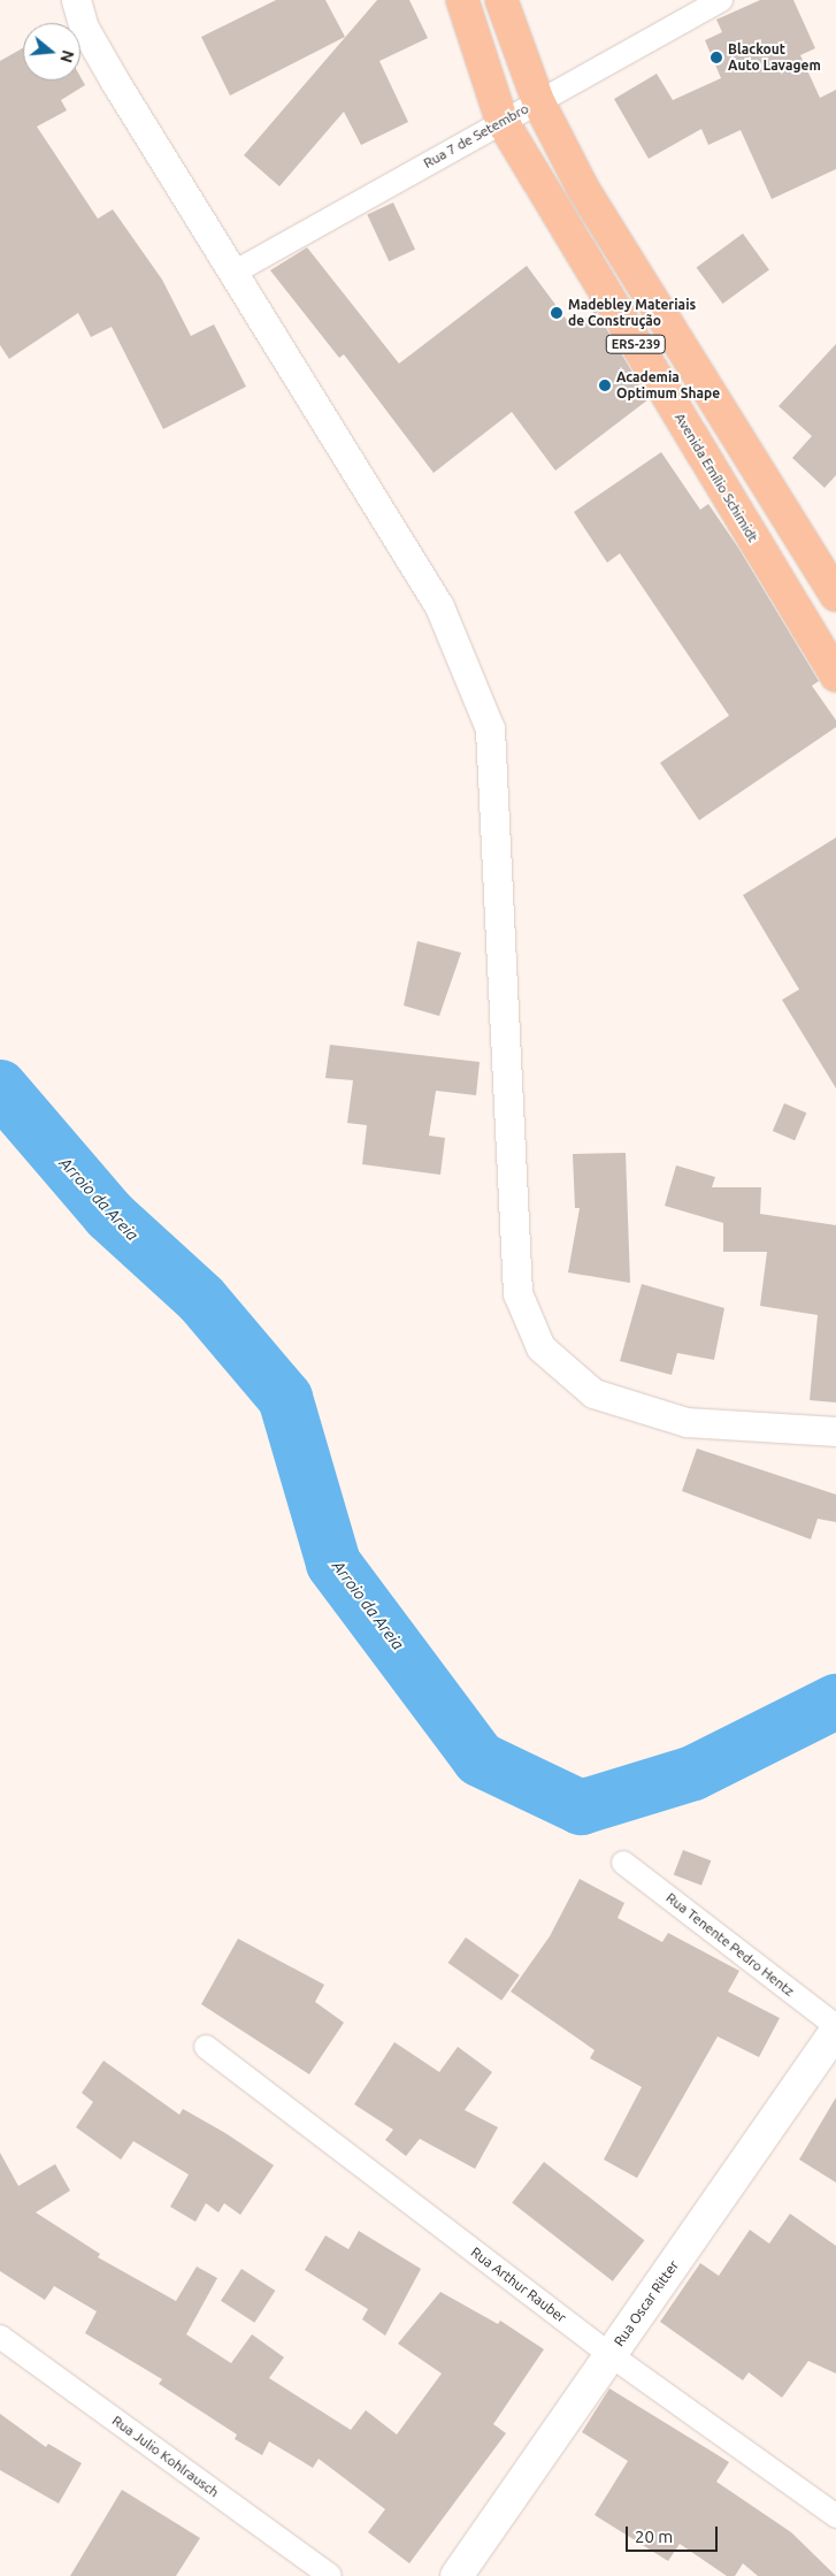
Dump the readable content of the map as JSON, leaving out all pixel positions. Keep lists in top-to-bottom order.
{
  "streets": {
    "main road": ["ERS-239", "Avenida Emílio Schimidt", "Rua Oscar Ritter"],
    "street": [
      "Rua 7 de Setembro",
      "Rua Tenente Pedro Hentz",
      "Rua Arthur Rauber",
      "Rua Julio Kohlrausch"
    ]
  },
  "crossings": [
    ["Rua 7 de Setembro", "ERS-239"],
    ["Rua 7 de Setembro", "Avenida Emílio Schimidt"],
    ["Rua Arthur Rauber", "Rua Oscar Ritter"]
  ],
  "water": ["Arroio da Areia"],
  "places": ["Blackout Auto Lavagem", "Madebley Materiais de Construção", "Academia Optimum Shape"],
  "scale_bar": "20 m",
  "north": "right"
}
